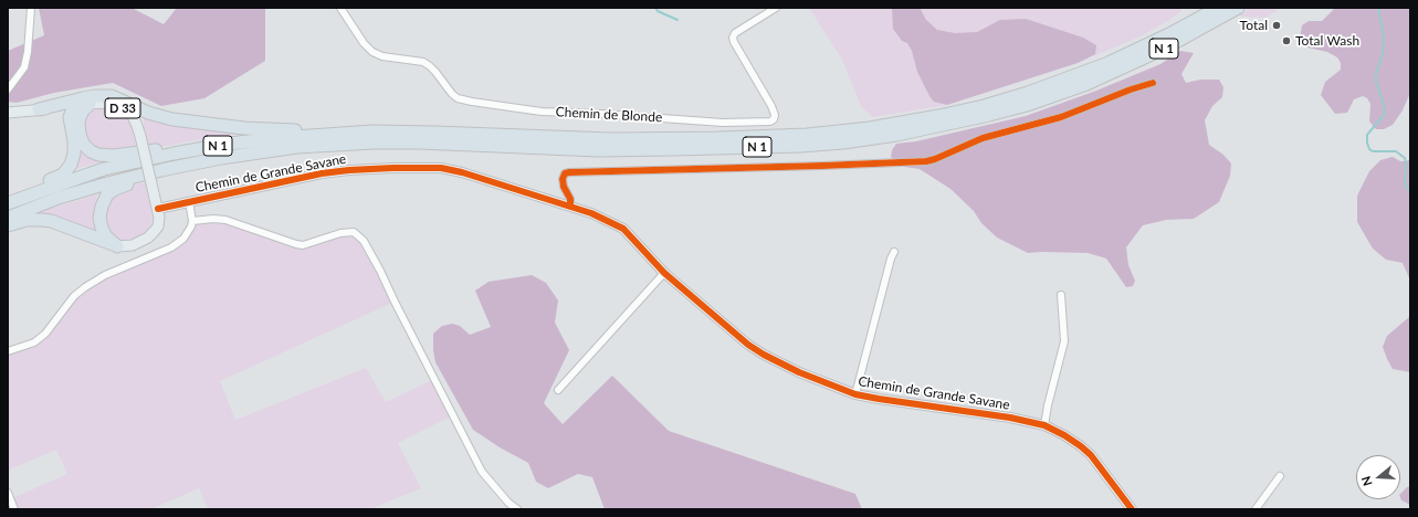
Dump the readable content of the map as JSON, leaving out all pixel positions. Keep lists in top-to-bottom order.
{
  "streets": {
    "highway": ["N 1"],
    "main road": ["D 33"],
    "street": ["Chemin de Blonde", "Chemin de Grande Savane"]
  },
  "crossings": [
    ["D 33", "Chemin de Grande Savane"]
  ],
  "places": ["Total", "Total Wash"],
  "north": "left"
}
